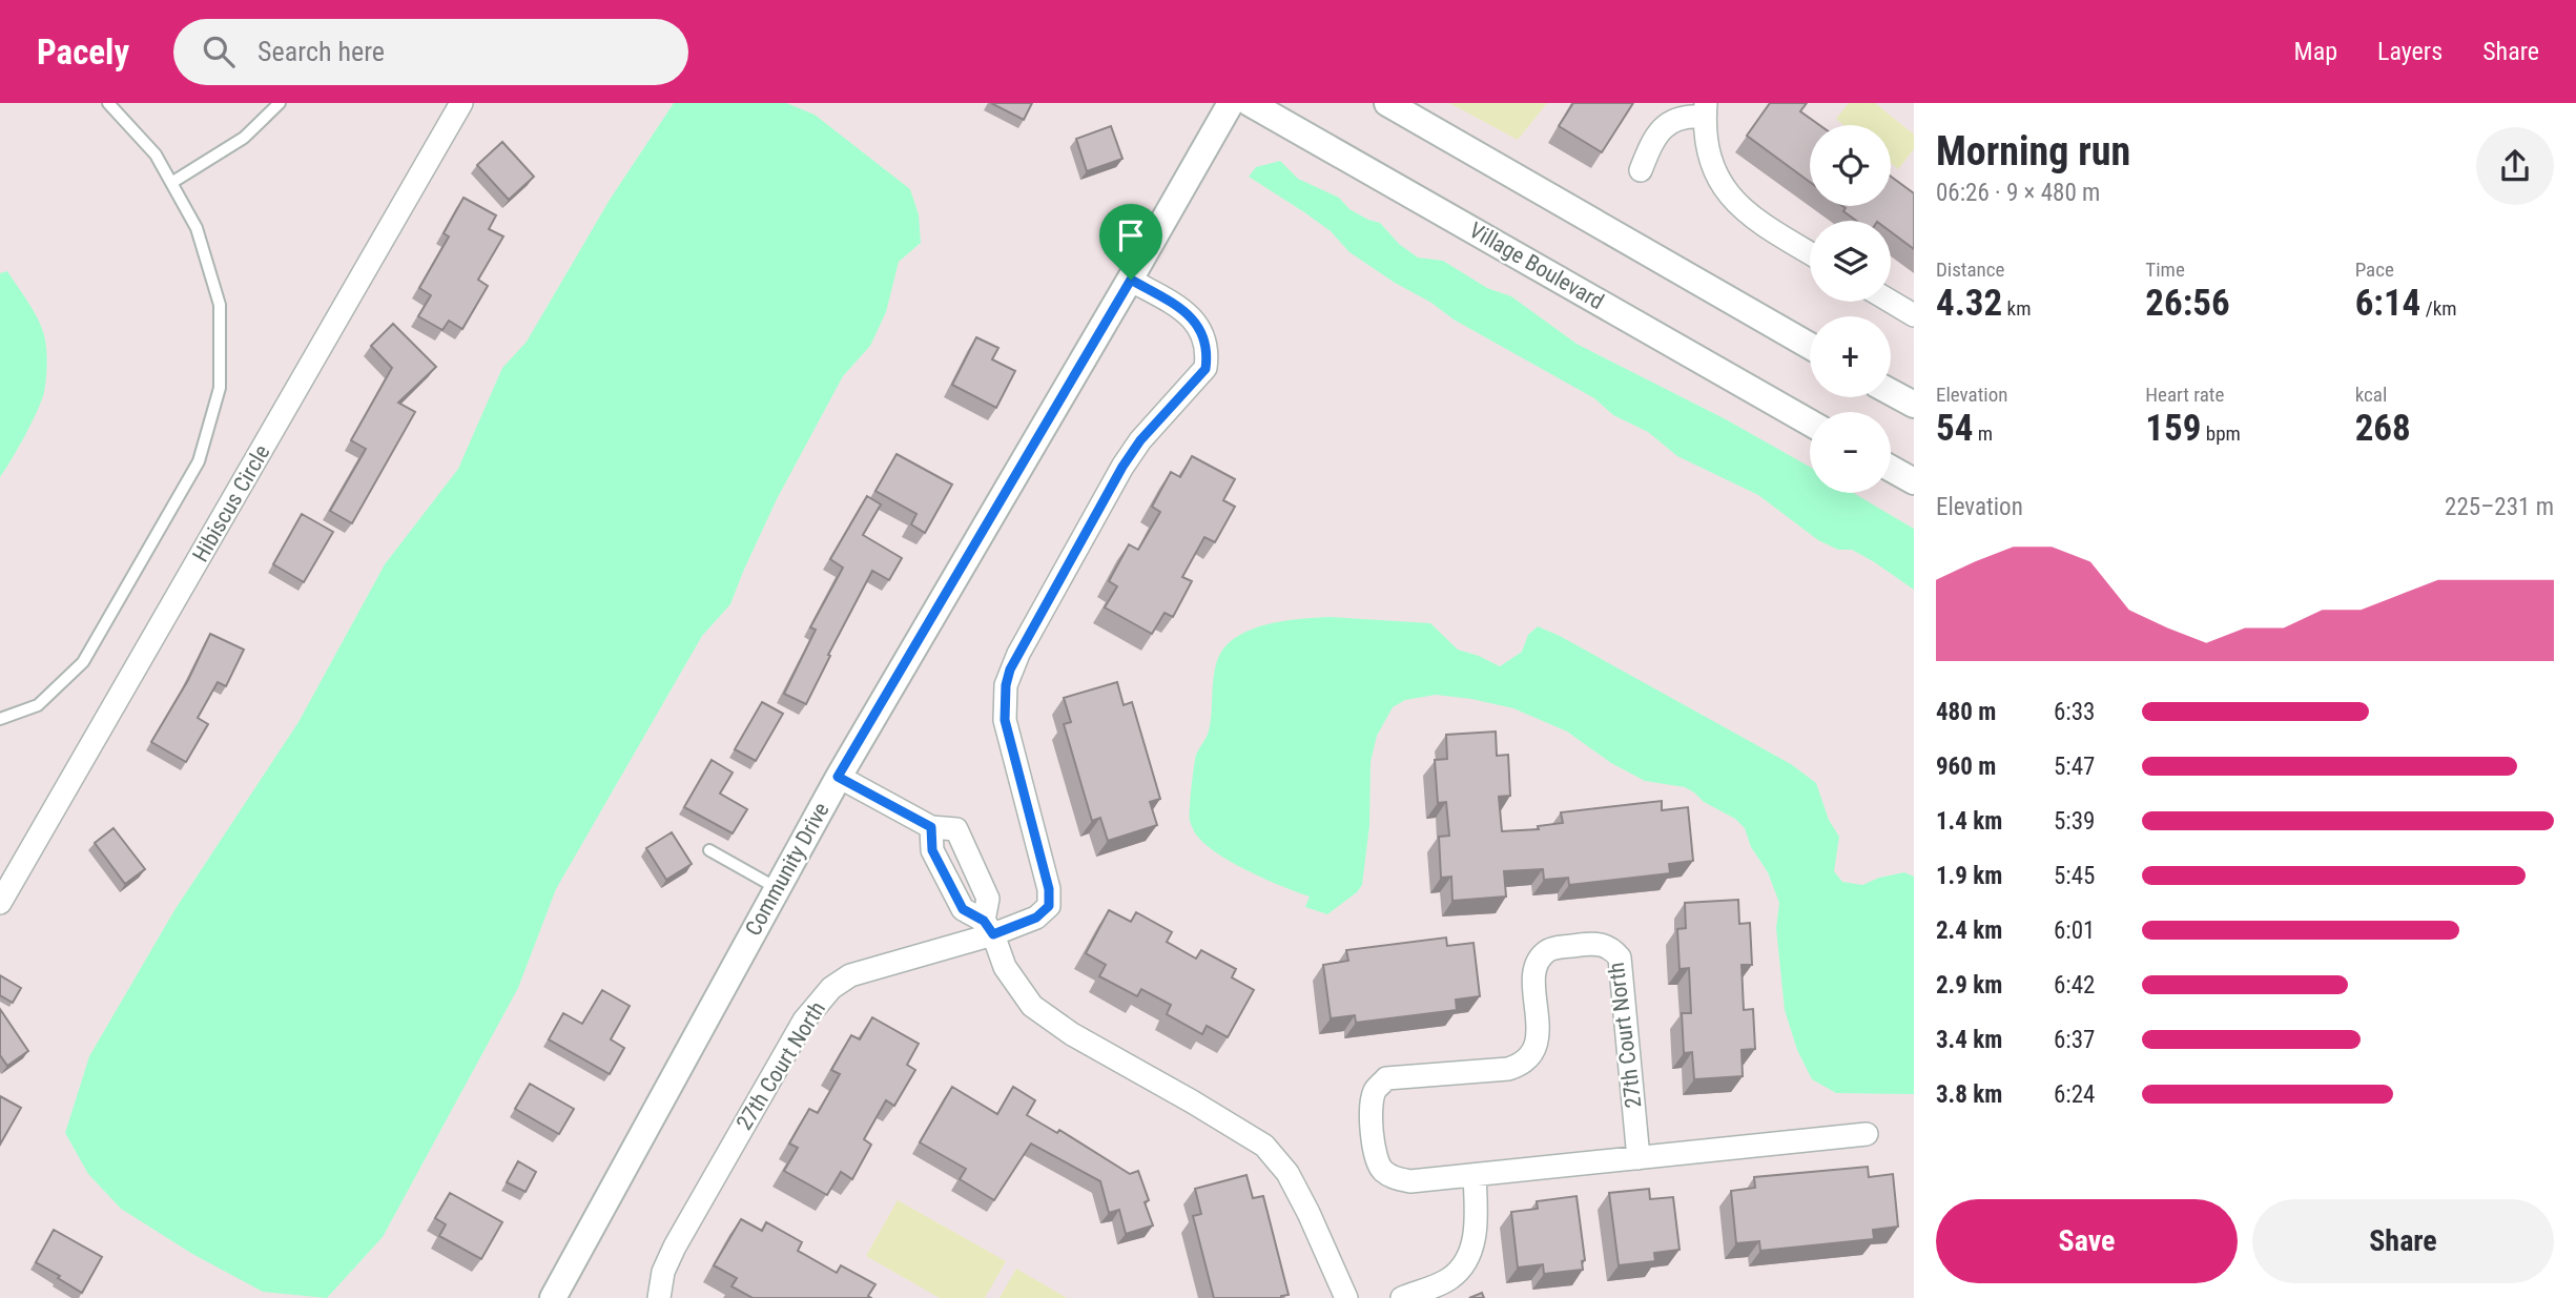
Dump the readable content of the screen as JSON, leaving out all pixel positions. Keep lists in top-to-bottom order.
{
  "streets": {
    "street": [
      "Village Boulevard",
      "Hibiscus Circle",
      "Community Drive",
      "27th Court North"
    ]
  },
  "crossings": [
    ["Community Drive", "27th Court North"]
  ],
  "page": {
    "header": "Pacely",
    "search": "Search here",
    "nav": ["Map", "Layers", "Share"],
    "heading": ["Morning run", "06:26 · 9 × 480 m"],
    "map_buttons": ["+", "−"],
    "stats": [
      ["Distance", "4.32 km"],
      ["Time", "26:56"],
      ["Pace", "6:14 /km"],
      ["Elevation", "54 m"],
      ["Heart rate", "159 bpm"],
      ["kcal", "268"]
    ],
    "chart": ["Elevation", "225–231 m"],
    "list": [
      {
        "name": "480 m",
        "note": "6:33"
      },
      {
        "name": "960 m",
        "note": "5:47"
      },
      {
        "name": "1.4 km",
        "note": "5:39"
      },
      {
        "name": "1.9 km",
        "note": "5:45"
      },
      {
        "name": "2.4 km",
        "note": "6:01"
      },
      {
        "name": "2.9 km",
        "note": "6:42"
      },
      {
        "name": "3.4 km",
        "note": "6:37"
      },
      {
        "name": "3.8 km",
        "note": "6:24"
      }
    ],
    "buttons": ["Save", "Share"]
  }
}
